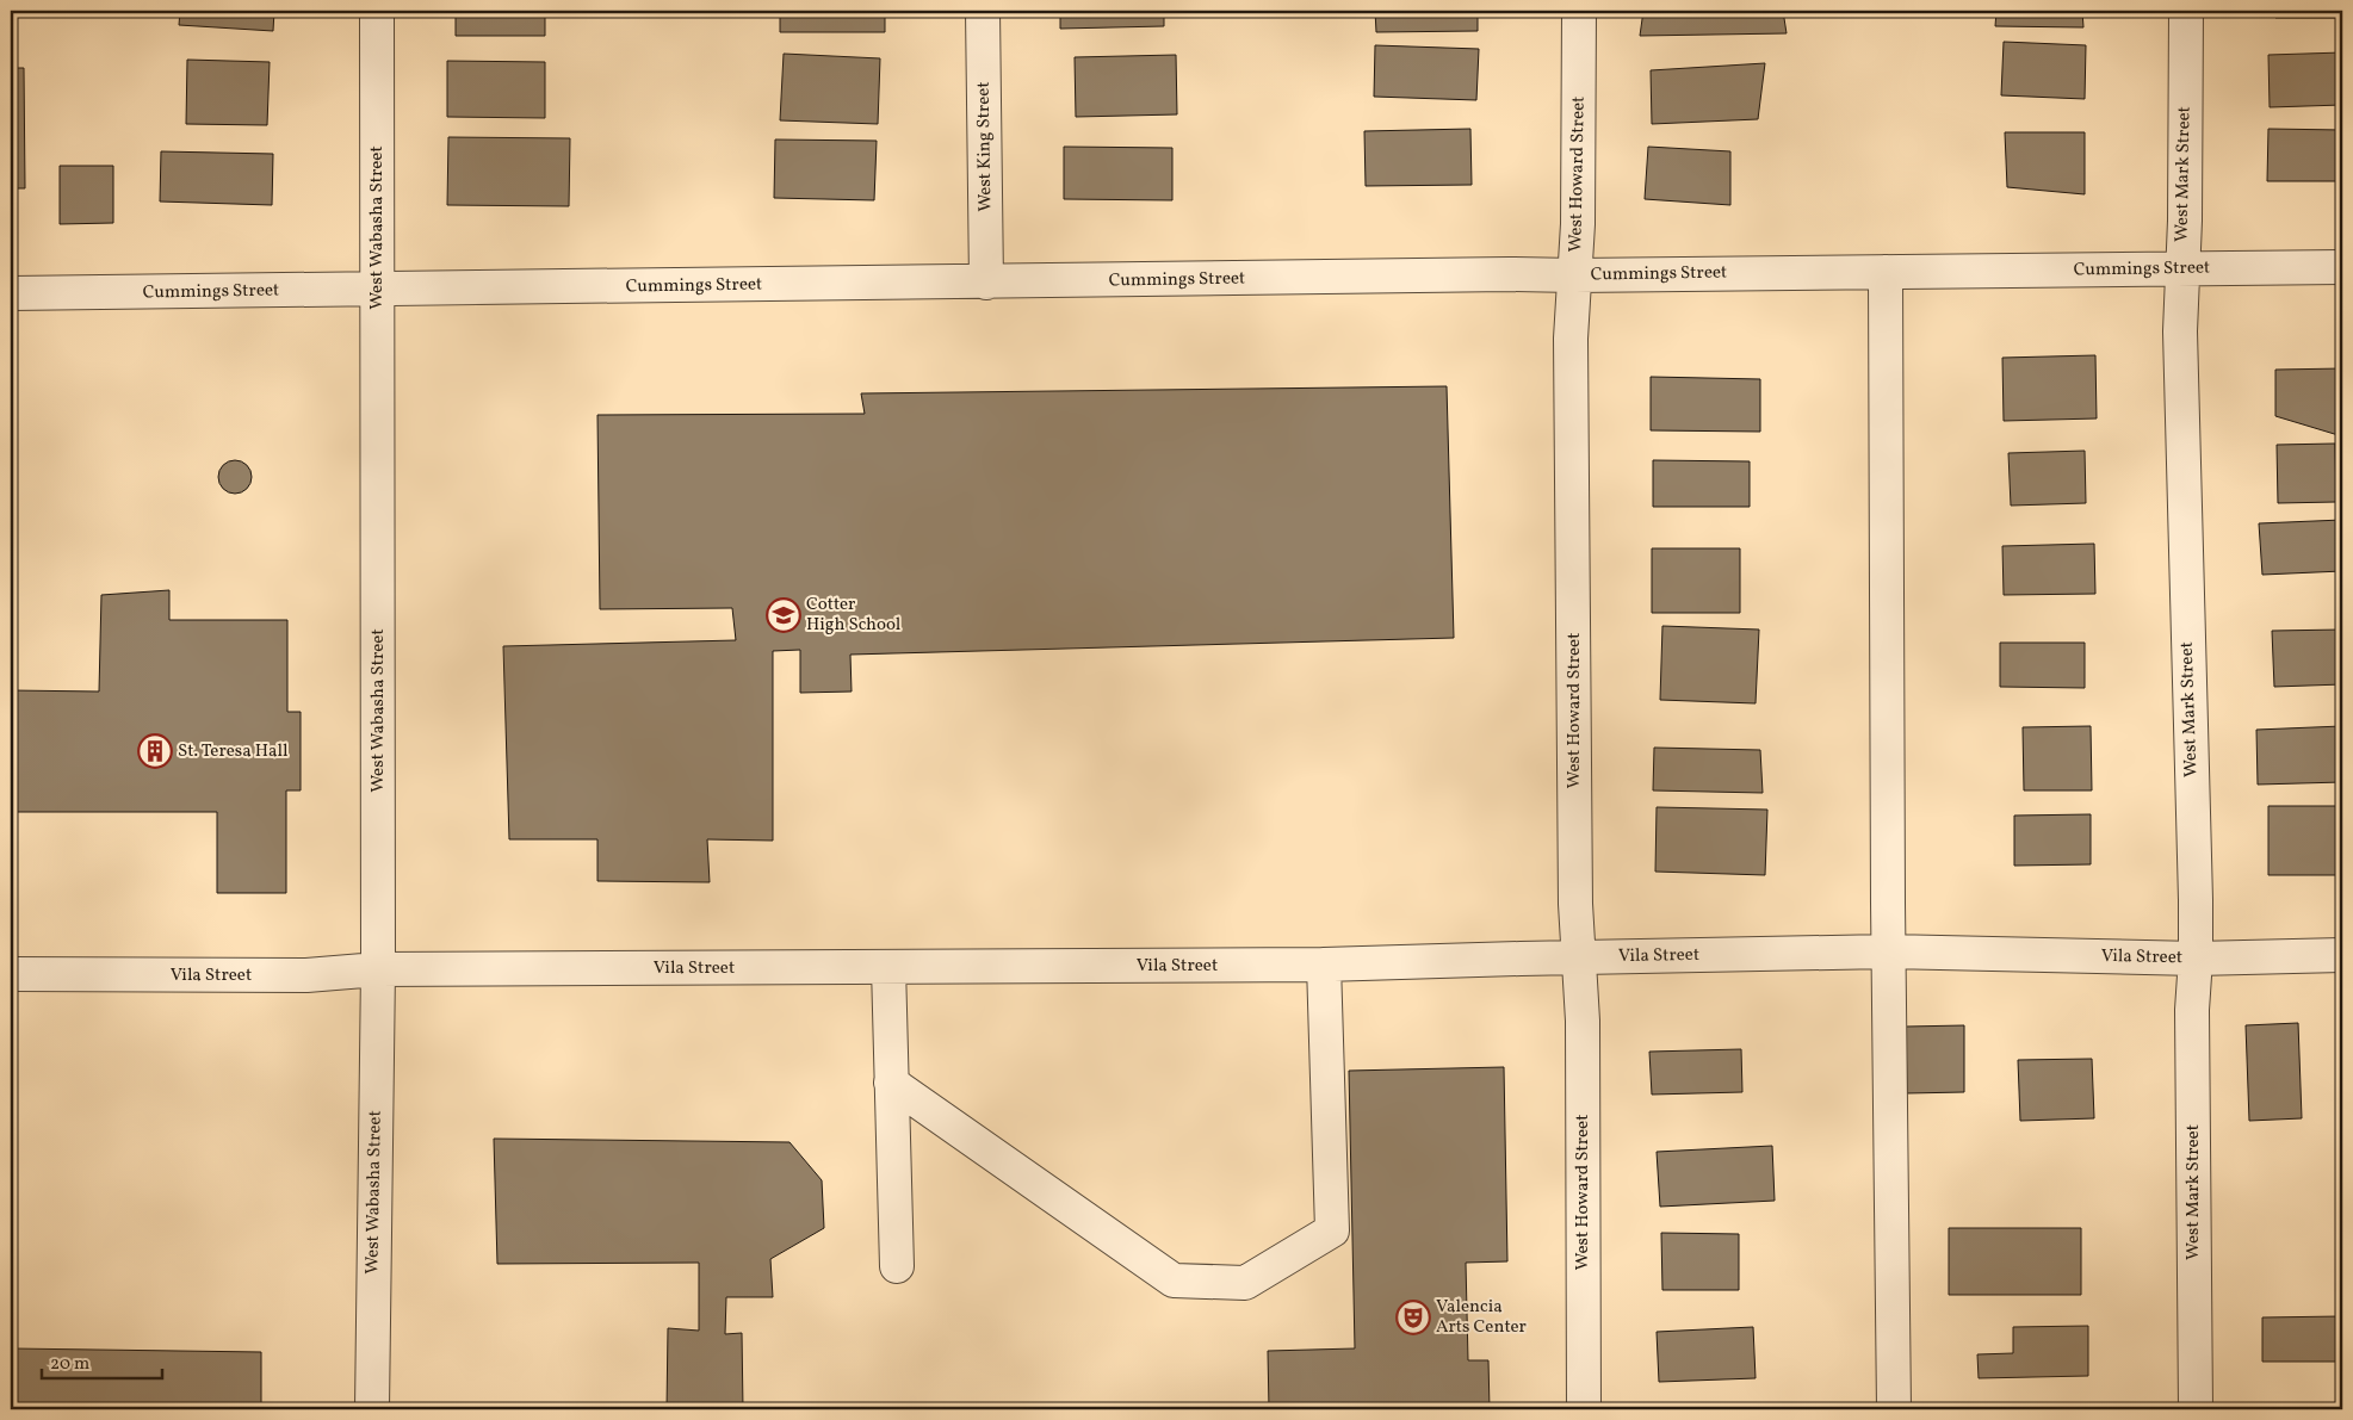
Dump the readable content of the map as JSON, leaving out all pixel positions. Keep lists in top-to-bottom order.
{
  "streets": {
    "street": [
      "West King Street",
      "West Howard Street",
      "West Mark Street",
      "West Wabasha Street",
      "Cummings Street",
      "Vila Street"
    ]
  },
  "crossings": [
    ["West King Street", "Cummings Street"],
    ["West Howard Street", "Cummings Street"],
    ["West Howard Street", "Vila Street"],
    ["West Mark Street", "Cummings Street"],
    ["West Mark Street", "Vila Street"],
    ["West Wabasha Street", "Cummings Street"],
    ["West Wabasha Street", "Vila Street"]
  ],
  "places": {
    "school or university": ["Cotter High School"],
    "building": ["St. Teresa Hall"],
    "theatre": ["Valencia Arts Center"]
  },
  "scale_bar": "20 m"
}
